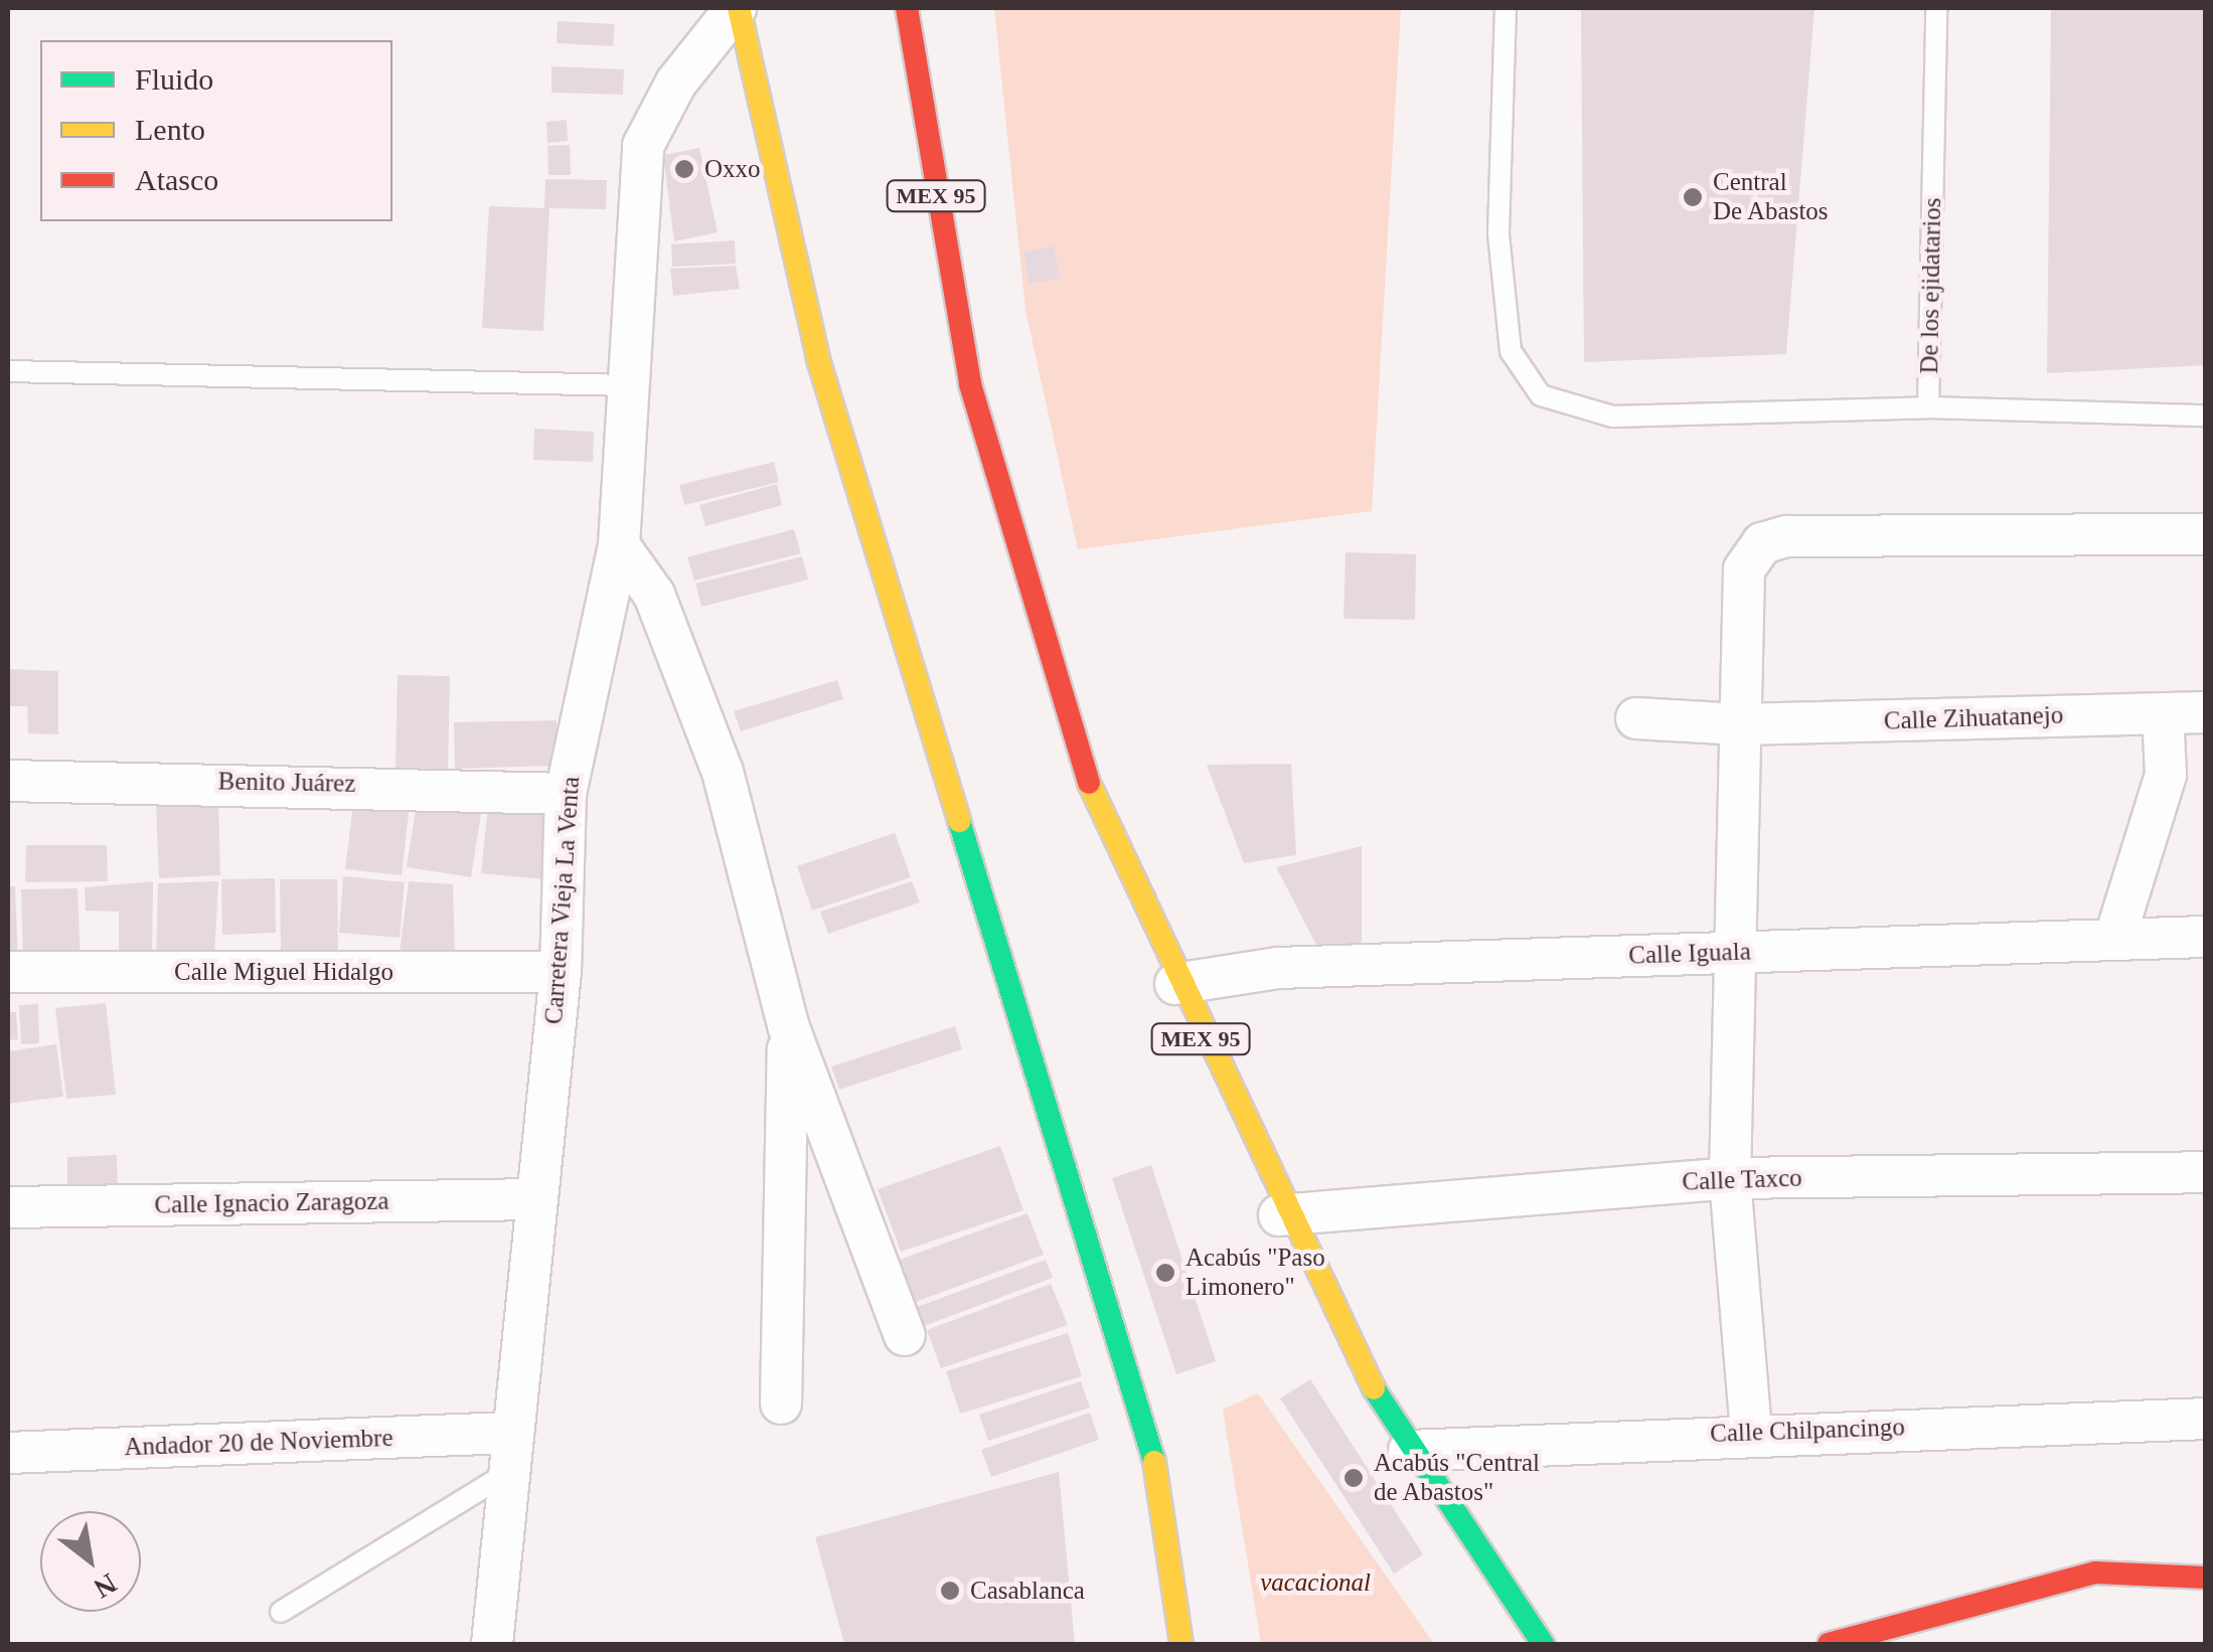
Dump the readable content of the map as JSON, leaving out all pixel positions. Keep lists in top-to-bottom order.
{
  "streets": {
    "main road": ["MEX 95"],
    "street": [
      "Calle Zihuatanejo",
      "Benito Juárez",
      "Carretera Vieja La Venta",
      "Calle Iguala",
      "Calle Miguel Hidalgo",
      "Calle Taxco",
      "Calle Ignacio Zaragoza",
      "Calle Chilpancingo",
      "Andador 20 de Noviembre"
    ],
    "lane": ["De los ejidatarios"]
  },
  "crossings": [
    ["MEX 95", "Calle Iguala"],
    ["MEX 95", "Calle Taxco"],
    ["MEX 95", "Calle Chilpancingo"],
    ["Benito Juárez", "Carretera Vieja La Venta"],
    ["Carretera Vieja La Venta", "Calle Miguel Hidalgo"],
    ["Carretera Vieja La Venta", "Calle Ignacio Zaragoza"],
    ["Carretera Vieja La Venta", "Andador 20 de Noviembre"]
  ],
  "parks": ["vacacional"],
  "places": [
    "Oxxo",
    "Central De Abastos",
    "Acabús \"Paso Limonero\"",
    "Acabús \"Central de Abastos\"",
    "Casablanca"
  ],
  "legend": ["Fluido", "Lento", "Atasco"],
  "north": "bottom right"
}
